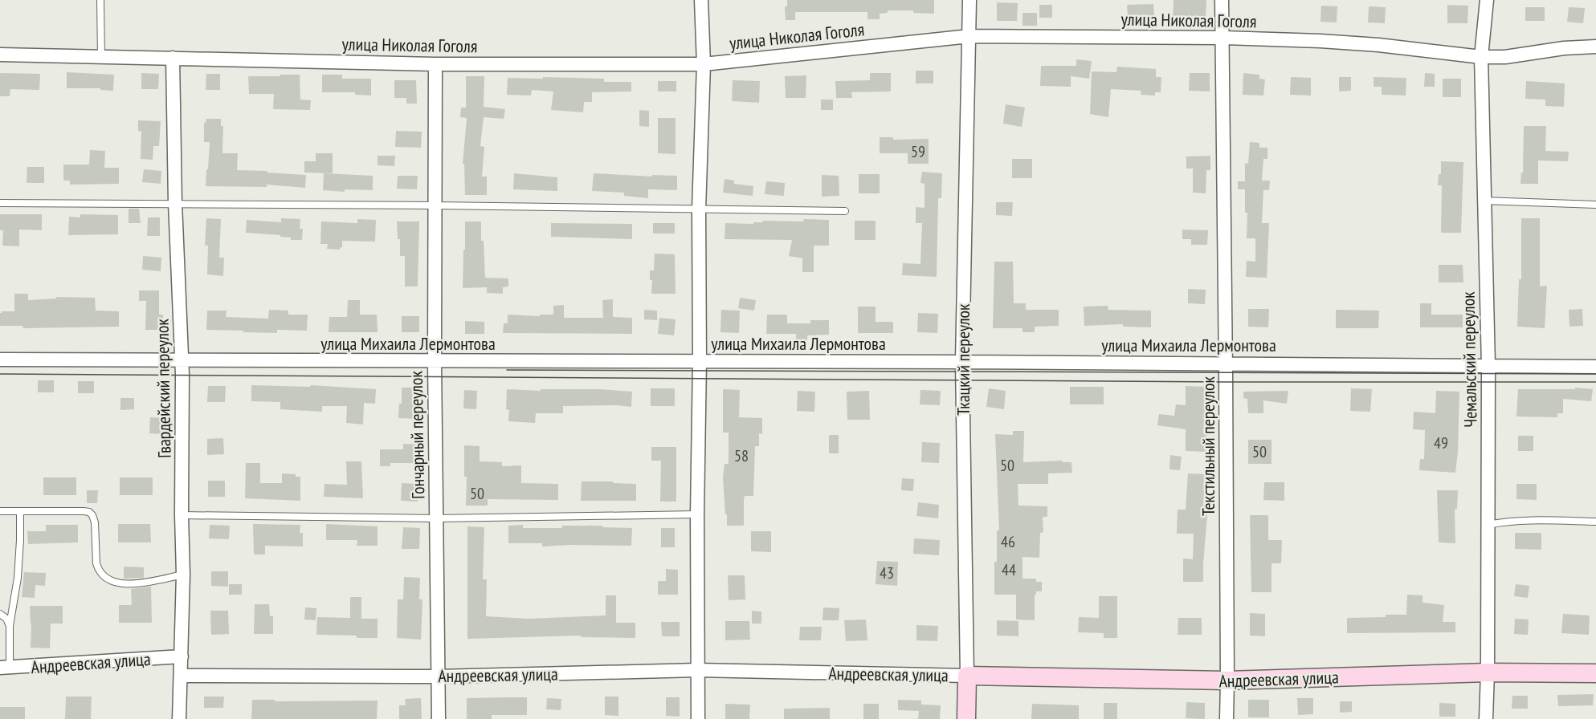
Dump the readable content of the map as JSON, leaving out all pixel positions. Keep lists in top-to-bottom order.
{
  "streets": {
    "street": [
      "улица Николая Гоголя",
      "улица Михаила Лермонтова",
      "Ткацкий переулок",
      "Чемальский переулок",
      "Гвардейский переулок",
      "Гончарный переулок",
      "Текстильный переулок",
      "Андреевская улица"
    ]
  },
  "crossings": [
    ["улица Николая Гоголя", "Ткацкий переулок"],
    ["улица Николая Гоголя", "Чемальский переулок"],
    ["улица Николая Гоголя", "Гвардейский переулок"],
    ["улица Николая Гоголя", "Гончарный переулок"],
    ["улица Николая Гоголя", "Текстильный переулок"],
    ["улица Михаила Лермонтова", "Ткацкий переулок"],
    ["улица Михаила Лермонтова", "Чемальский переулок"],
    ["улица Михаила Лермонтова", "Гвардейский переулок"],
    ["улица Михаила Лермонтова", "Гончарный переулок"],
    ["улица Михаила Лермонтова", "Текстильный переулок"],
    ["Ткацкий переулок", "Андреевская улица"],
    ["Чемальский переулок", "Андреевская улица"],
    ["Гвардейский переулок", "Андреевская улица"],
    ["Гончарный переулок", "Андреевская улица"],
    ["Текстильный переулок", "Андреевская улица"]
  ],
  "house_numbers": [
    "59",
    "49",
    "50",
    "58",
    "50",
    "50",
    "46",
    "44",
    "43"
  ]
}
